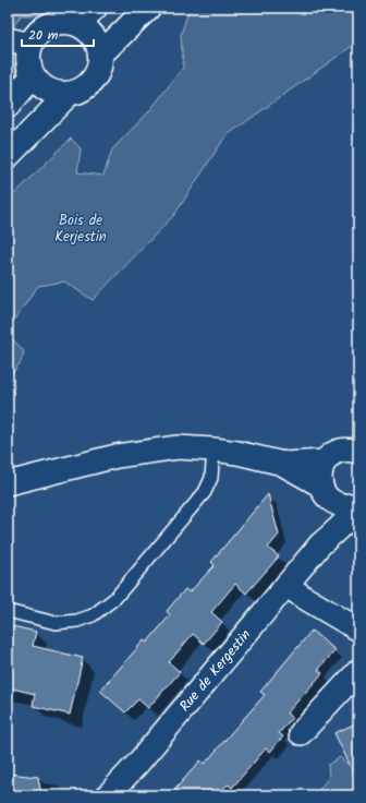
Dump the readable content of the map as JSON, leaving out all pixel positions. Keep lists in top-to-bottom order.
{
  "streets": {
    "street": ["Rue de Kergestin"]
  },
  "parks": ["Bois de Kerjestin"],
  "scale_bar": "20 m"
}
